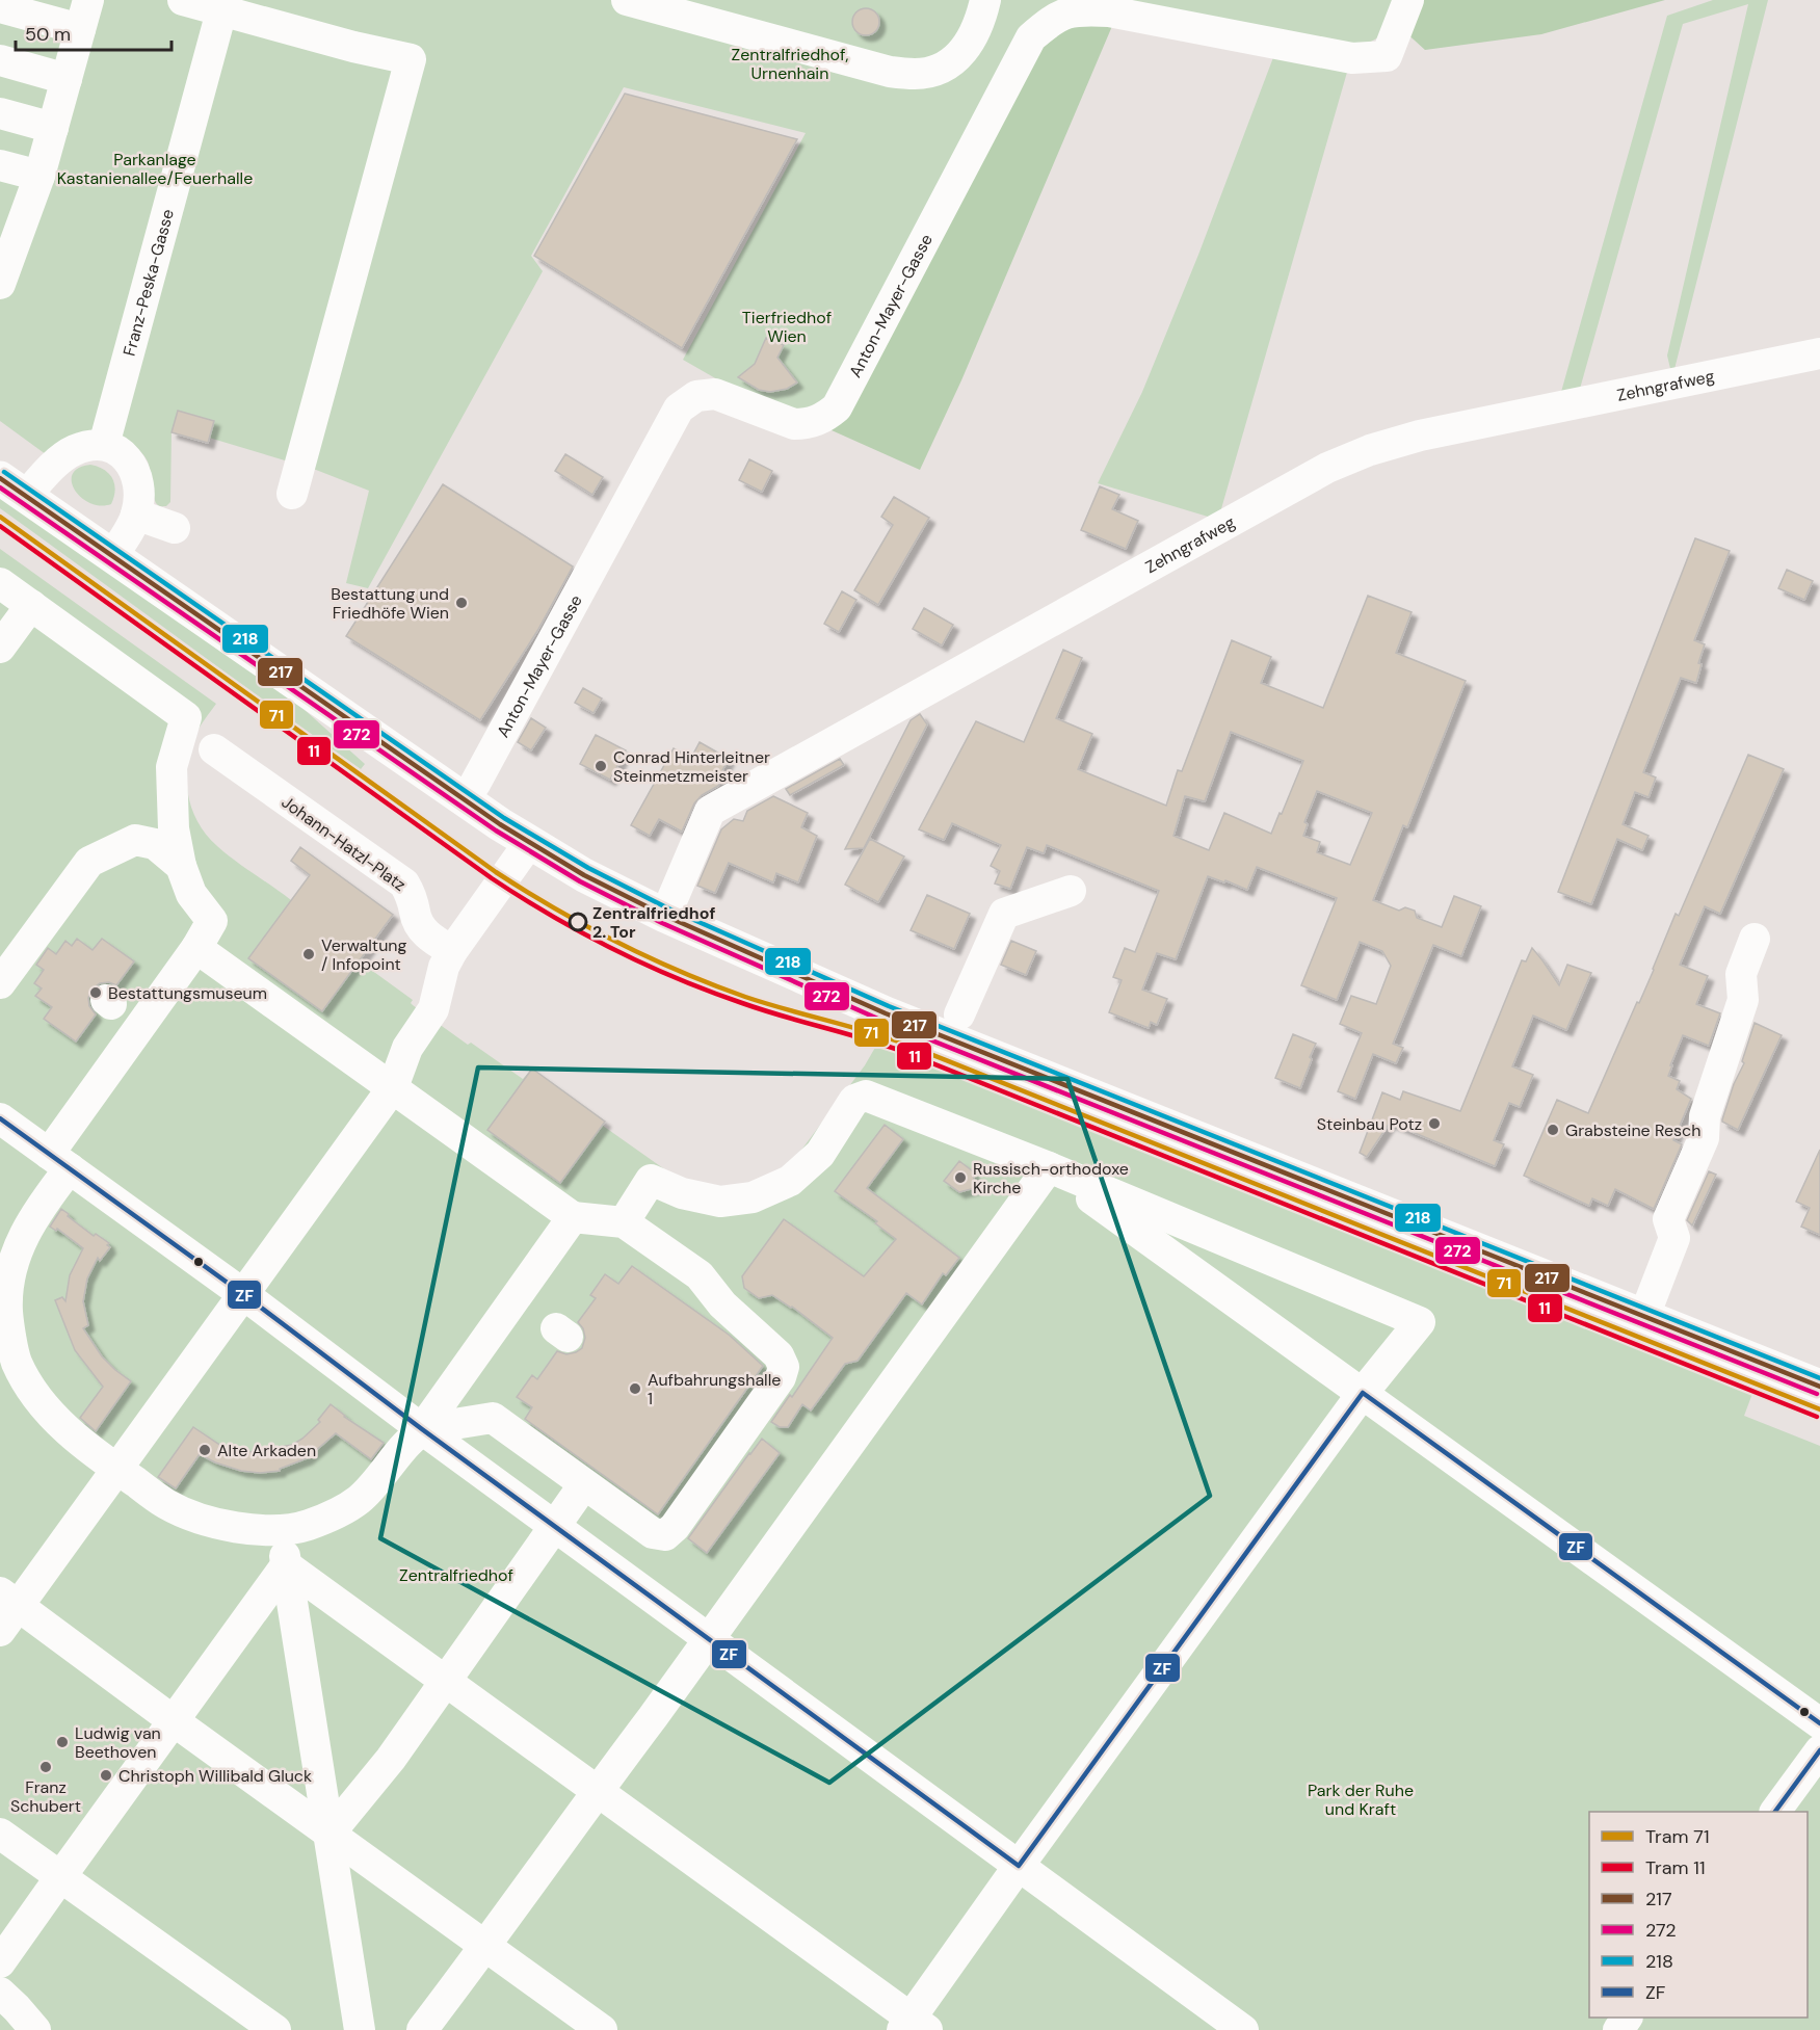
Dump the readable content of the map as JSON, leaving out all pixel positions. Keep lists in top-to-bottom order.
{
  "streets": {
    "street": [
      "Franz-Peska-Gasse",
      "Anton-Mayer-Gasse",
      "Zehngrafweg",
      "Johann-Hatzl-Platz"
    ]
  },
  "parks": [
    "Zentralfriedhof, Urnenhain",
    "Parkanlage Kastanienallee/Feuerhalle",
    "Tierfriedhof Wien",
    "Zentralfriedhof",
    "Park der Ruhe und Kraft"
  ],
  "places": [
    "Bestattung und Friedhöfe Wien",
    "Conrad Hinterleitner Steinmetzmeister",
    "Zentralfriedhof 2. Tor",
    "Verwaltung / Infopoint",
    "Bestattungsmuseum",
    "Steinbau Potz",
    "Grabsteine Resch",
    "Russisch-orthodoxe Kirche",
    "Aufbahrungshalle 1",
    "Alte Arkaden",
    "Ludwig van Beethoven",
    "Franz Schubert",
    "Christoph Willibald Gluck"
  ],
  "lines": [
    "transit line 218",
    "transit line 217",
    "transit line 272",
    "tram line 71",
    "tram line 11",
    "transit line ZF"
  ],
  "legend": [
    "Tram 71",
    "Tram 11",
    "217",
    "272",
    "218",
    "ZF"
  ],
  "scale_bar": "50 m"
}
